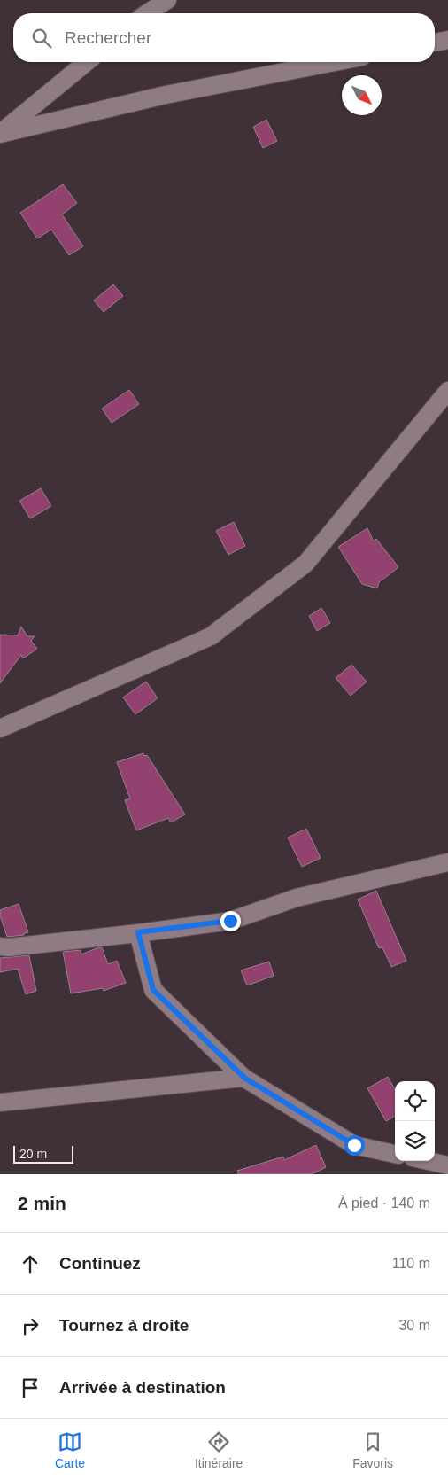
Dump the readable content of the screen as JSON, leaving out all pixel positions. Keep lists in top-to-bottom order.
{
  "scale_bar": "20 m",
  "north": "bottom right",
  "page": {
    "search": "Rechercher",
    "scale": "20 m",
    "heading": ["2 min", "À pied · 140 m"],
    "list": [
      ["Continuez", "110 m"],
      ["Tournez à droite", "30 m"],
      "Arrivée à destination"
    ],
    "nav": ["Carte", "Itinéraire", "Favoris"]
  }
}
